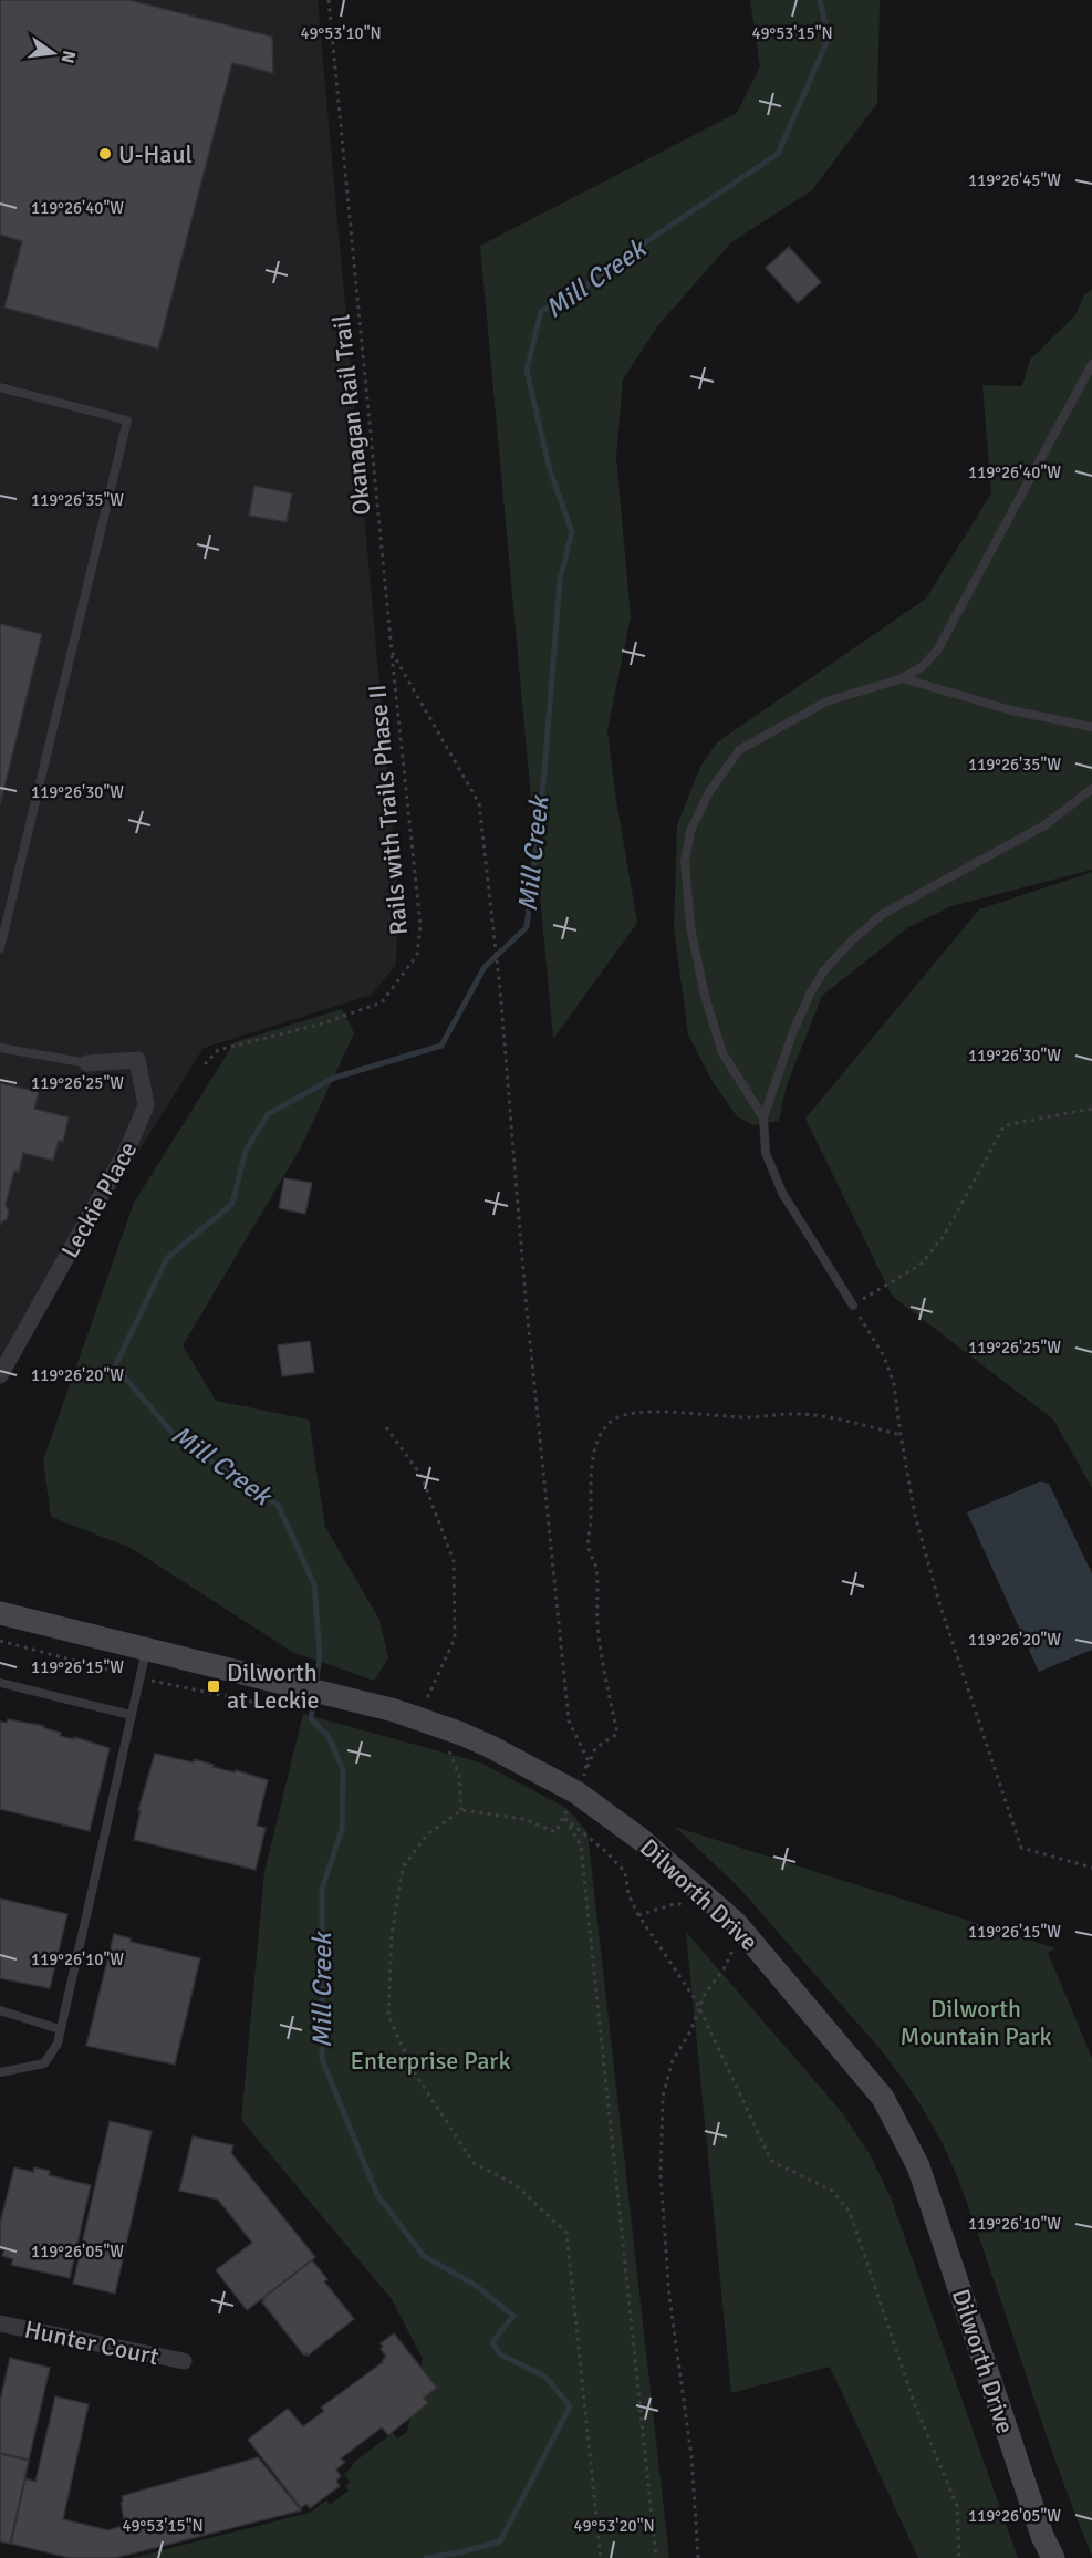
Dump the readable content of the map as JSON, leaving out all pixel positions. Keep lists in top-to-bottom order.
{
  "streets": {
    "street": ["Leckie Place", "Dilworth Drive", "Hunter Court"],
    "path": ["Okanagan Rail Trail", "Rails with Trails Phase II"]
  },
  "crossings": [
    ["Okanagan Rail Trail", "Rails with Trails Phase II"]
  ],
  "water": ["Mill Creek"],
  "parks": ["Dilworth Mountain Park", "Enterprise Park"],
  "places": {
    "other": ["U-Haul"],
    "transit": ["Dilworth at Leckie"]
  },
  "north": "right",
  "coordinates": [
    "49°53'10\"N",
    "49°53'15\"N",
    "119°26'45\"W",
    "119°26'40\"W",
    "119°26'35\"W",
    "119°26'30\"W",
    "119°26'25\"W",
    "119°26'20\"W",
    "119°26'15\"W",
    "119°26'10\"W",
    "119°26'05\"W",
    "49°53'20\"N"
  ]
}
